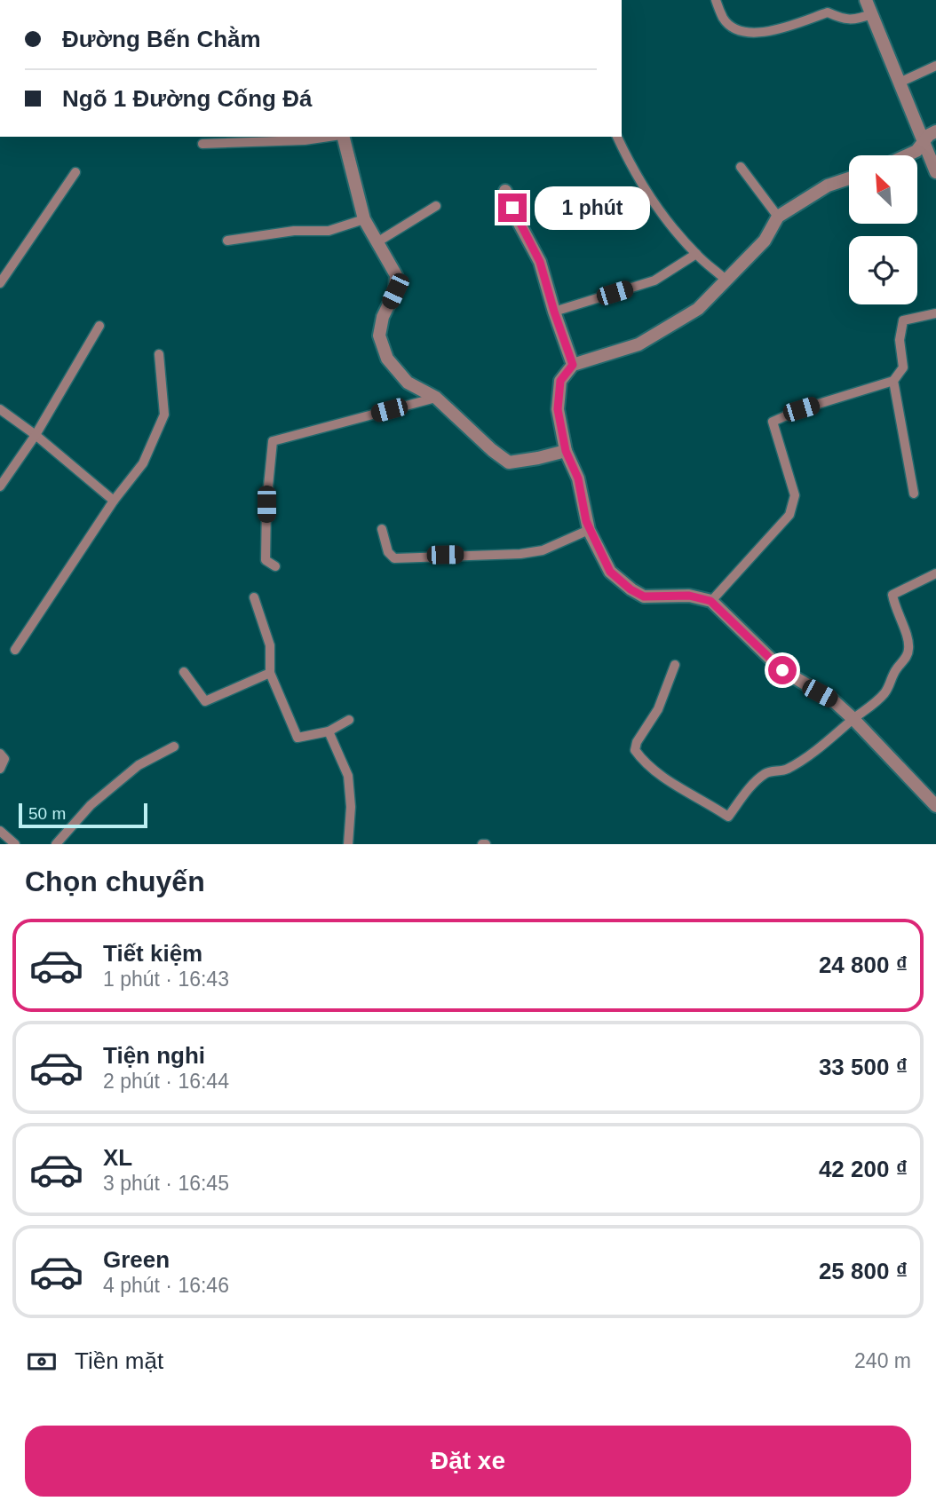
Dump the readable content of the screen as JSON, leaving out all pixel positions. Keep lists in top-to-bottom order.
{
  "scale_bar": "50 m",
  "north": "top left",
  "page": {
    "banner": ["Đường Bến Chằm", "Ngõ 1 Đường Cống Đá"],
    "bubble": "1 phút",
    "scale": "50 m",
    "heading": "Chọn chuyến",
    "list": [
      {
        "name": "Tiết kiệm",
        "note": "1 phút · 16:43",
        "value": "24 800 ₫"
      },
      {
        "name": "Tiện nghi",
        "note": "2 phút · 16:44",
        "value": "33 500 ₫"
      },
      {
        "name": "XL",
        "note": "3 phút · 16:45",
        "value": "42 200 ₫"
      },
      {
        "name": "Green",
        "note": "4 phút · 16:46",
        "value": "25 800 ₫"
      }
    ],
    "pay": ["Tiền mặt", "240 m"],
    "buttons": "Đặt xe"
  }
}
